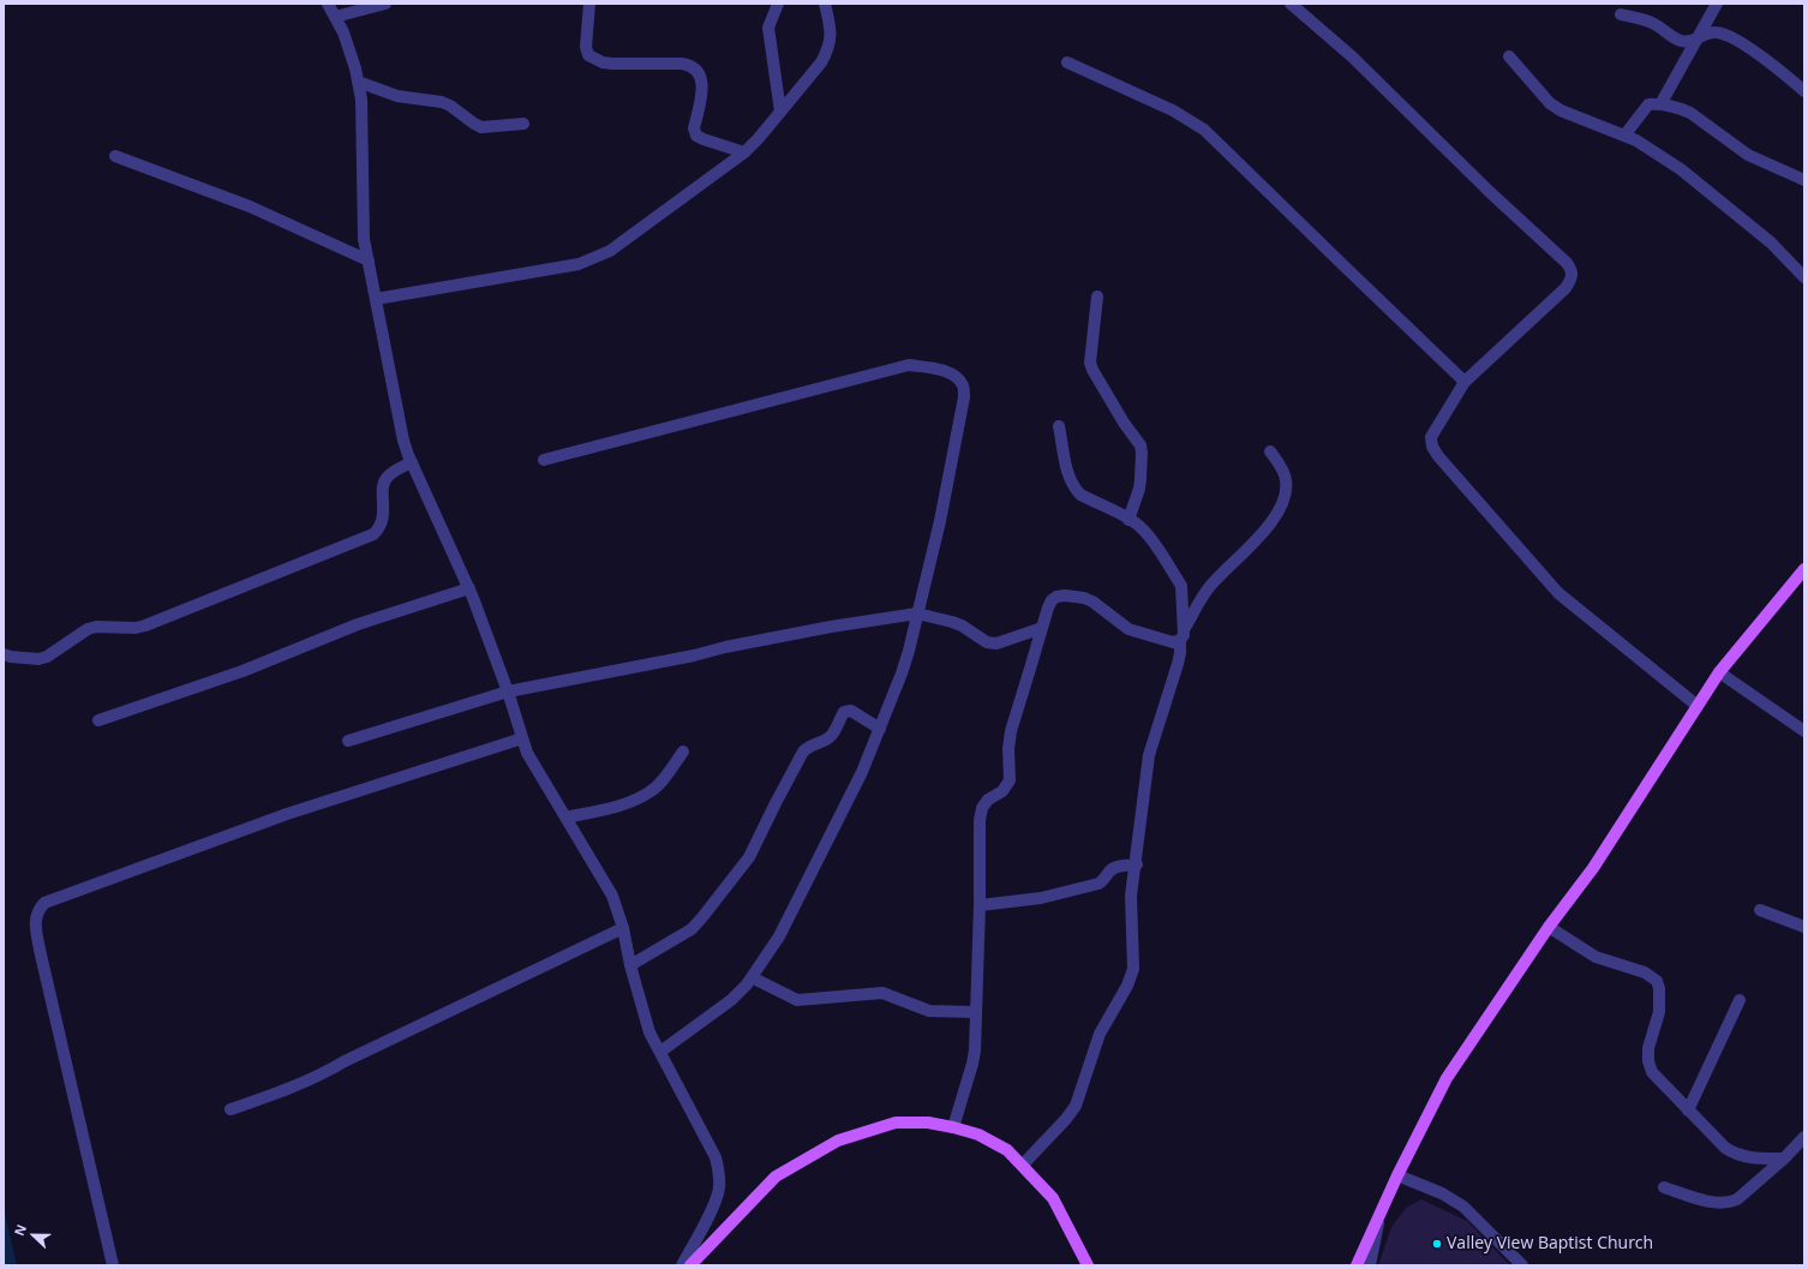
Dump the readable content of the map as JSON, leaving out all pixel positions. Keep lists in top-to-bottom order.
{
  "places": ["Valley View Baptist Church"],
  "north": "left"
}
